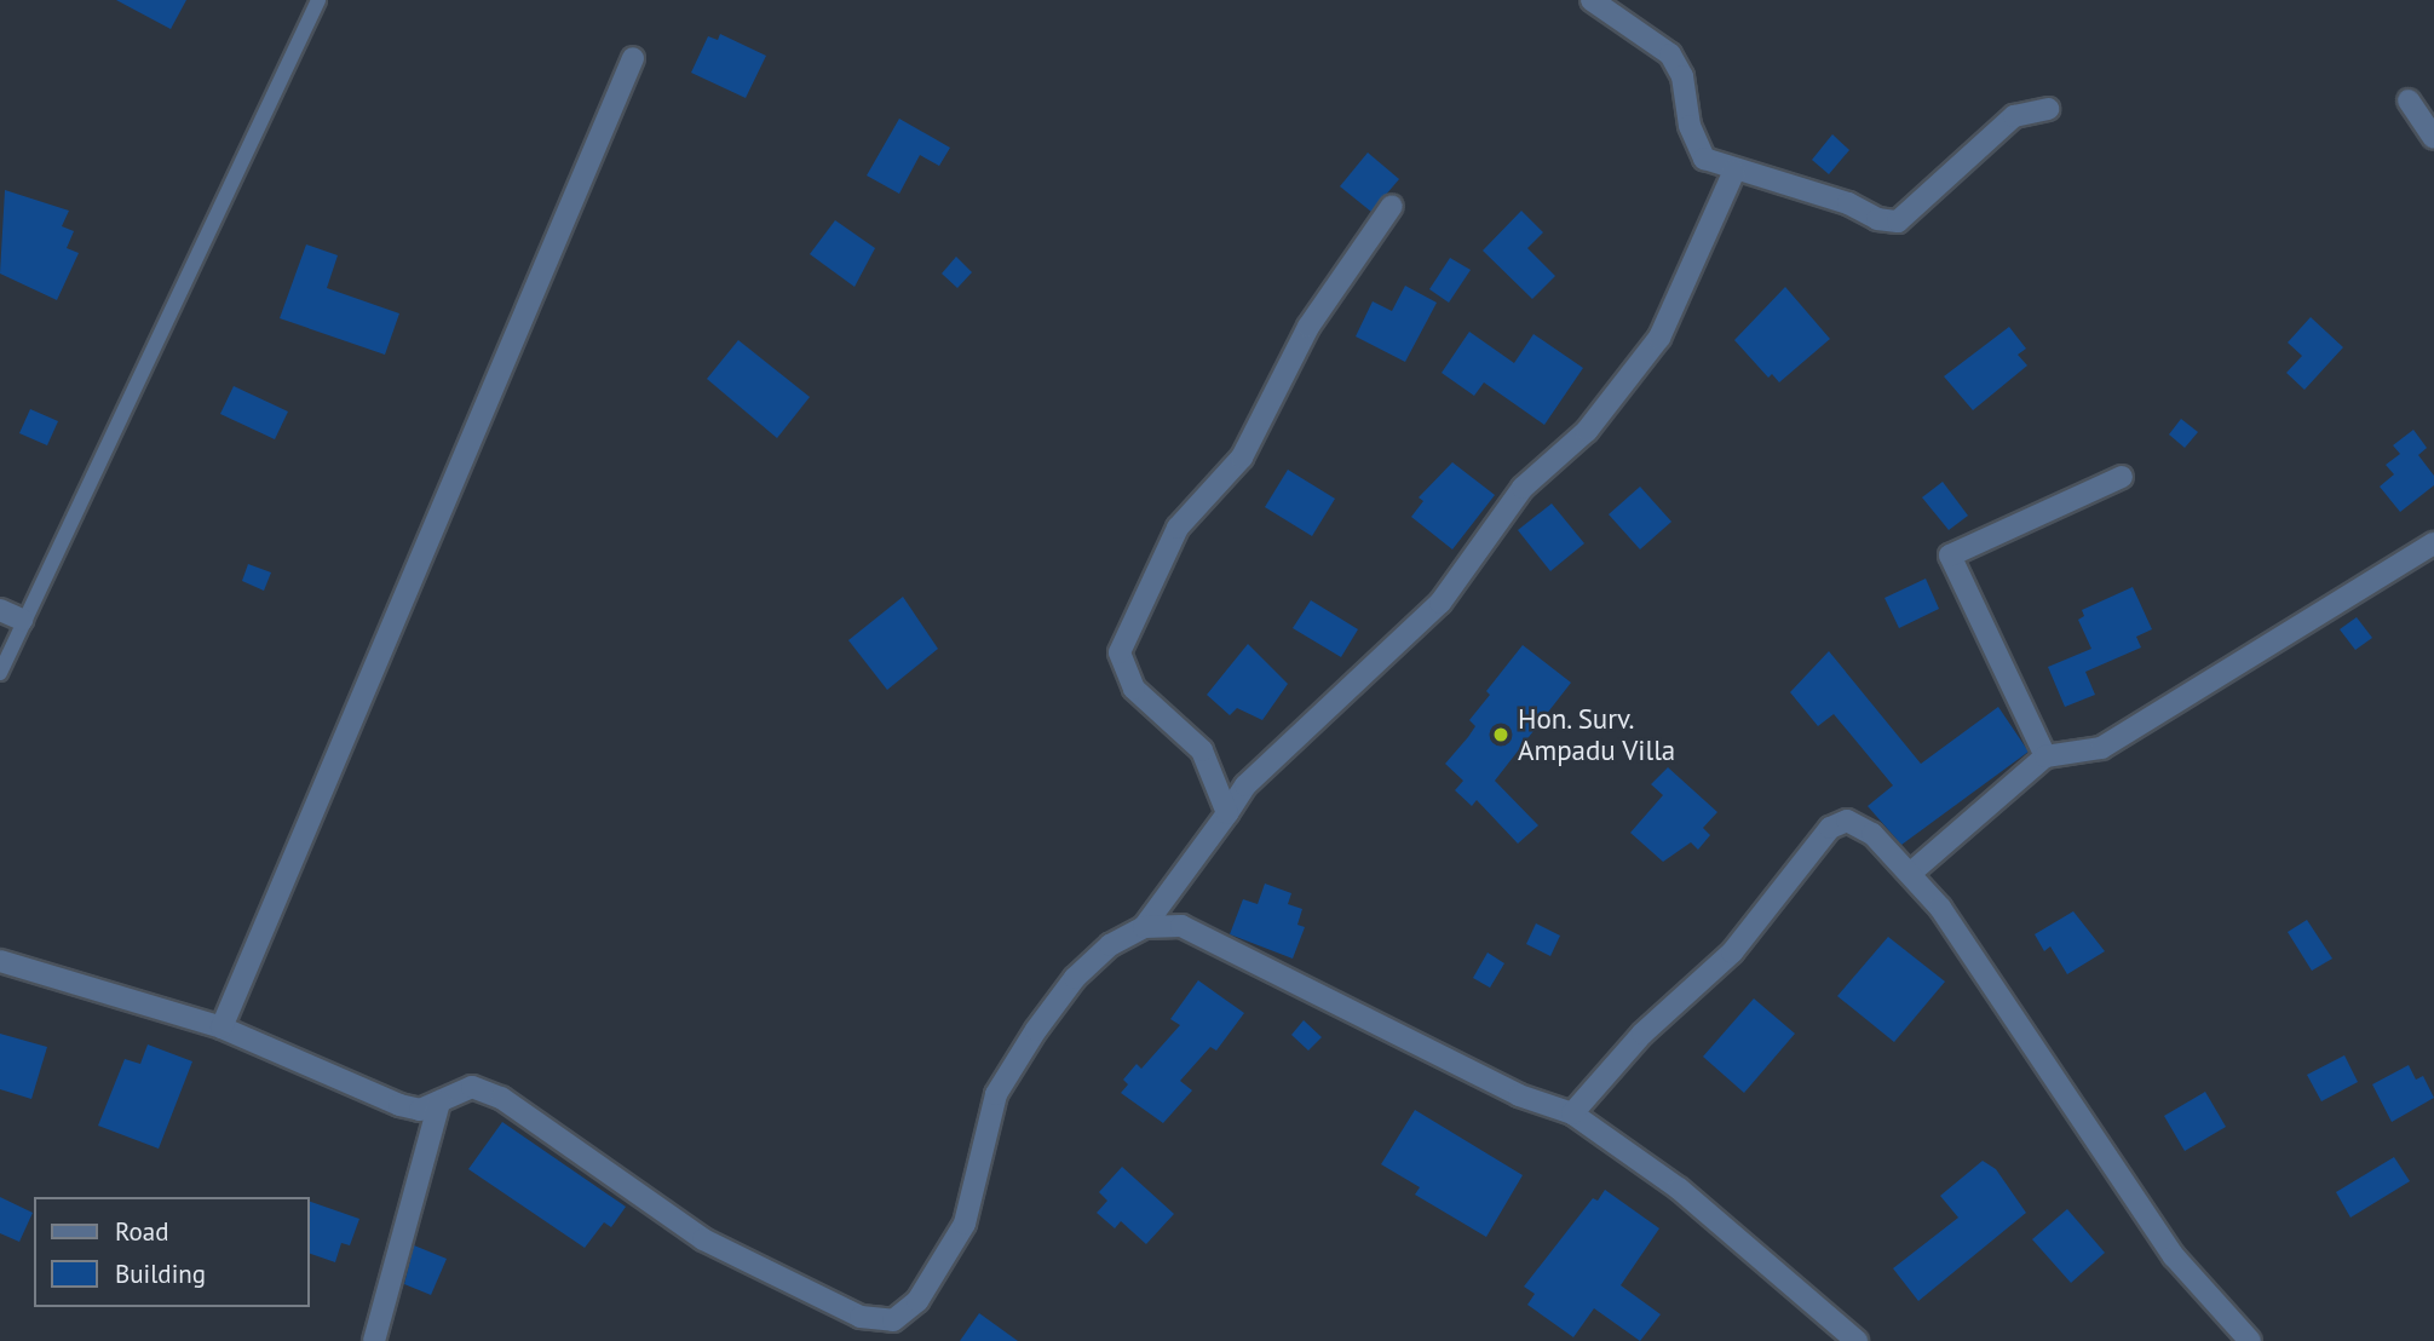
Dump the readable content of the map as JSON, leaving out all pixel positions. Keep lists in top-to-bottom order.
{
  "places": ["Hon. Surv. Ampadu Villa"],
  "legend": ["Road", "Building"]
}
